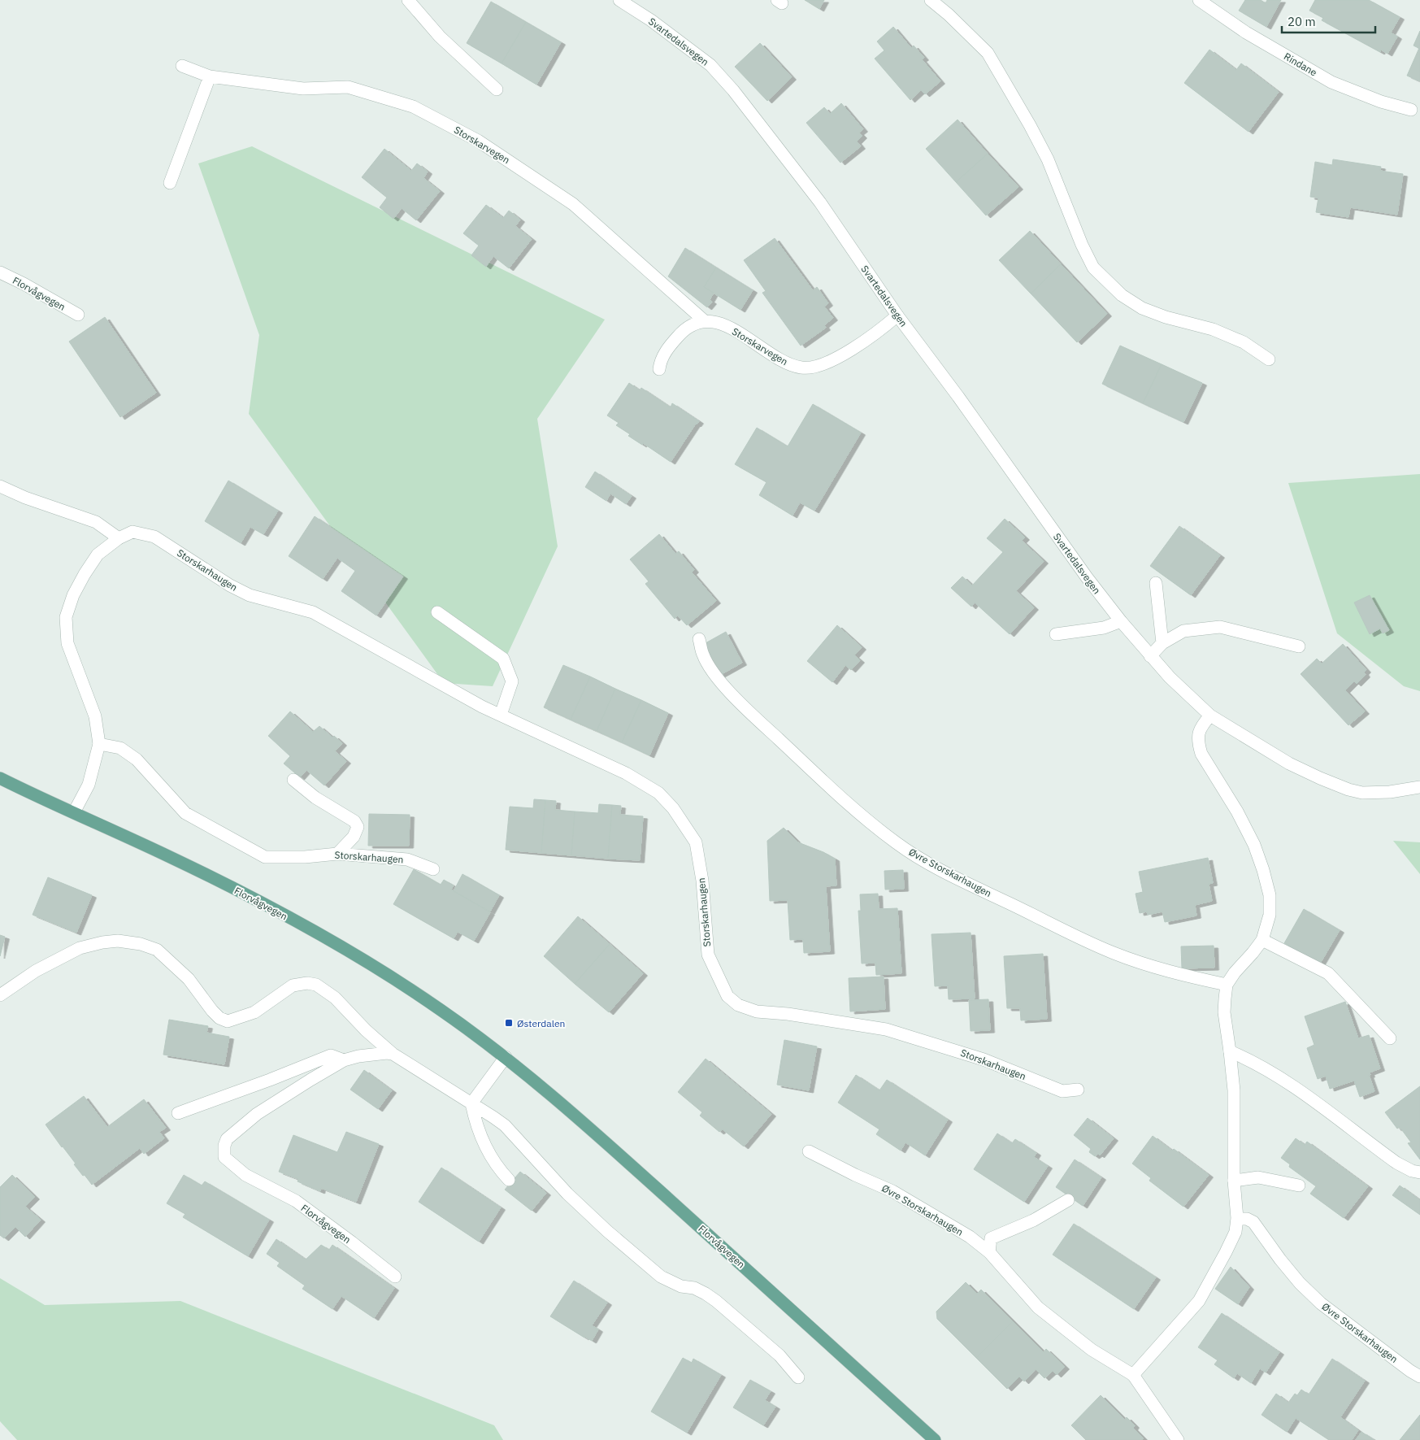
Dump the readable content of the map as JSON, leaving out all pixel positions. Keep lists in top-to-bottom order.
{
  "streets": {
    "main road": ["Florvågvegen"],
    "street": [
      "Svartedalsvegen",
      "Rindane",
      "Storskarvegen",
      "Storskarhaugen",
      "Øvre Storskarhaugen"
    ]
  },
  "crossings": [
    ["Svartedalsvegen", "Storskarvegen"],
    ["Florvågvegen", "Storskarhaugen"]
  ],
  "places": {
    "transit": ["Østerdalen"]
  },
  "scale_bar": "20 m"
}
